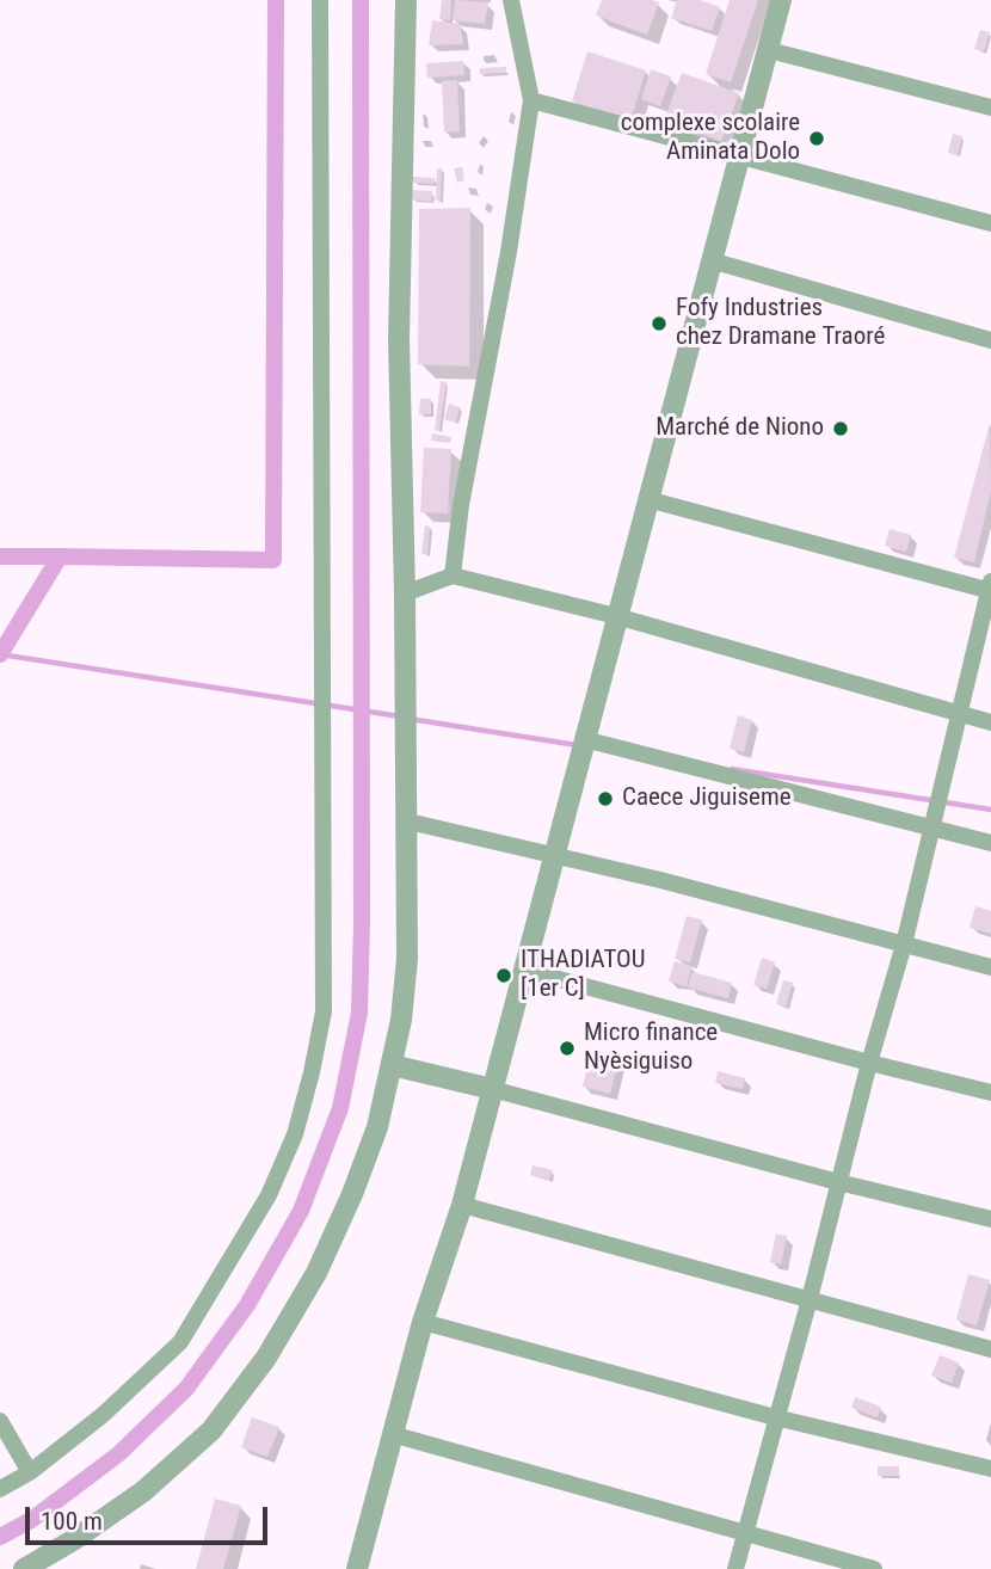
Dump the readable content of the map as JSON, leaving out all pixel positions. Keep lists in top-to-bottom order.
{
  "places": [
    "complexe scolaire Aminata Dolo",
    "Fofy Industries chez Dramane Traoré",
    "Marché de Niono",
    "Caece Jiguiseme",
    "ITHADIATOU [1er C]",
    "Micro finance Nyèsiguiso"
  ],
  "scale_bar": "100 m"
}
